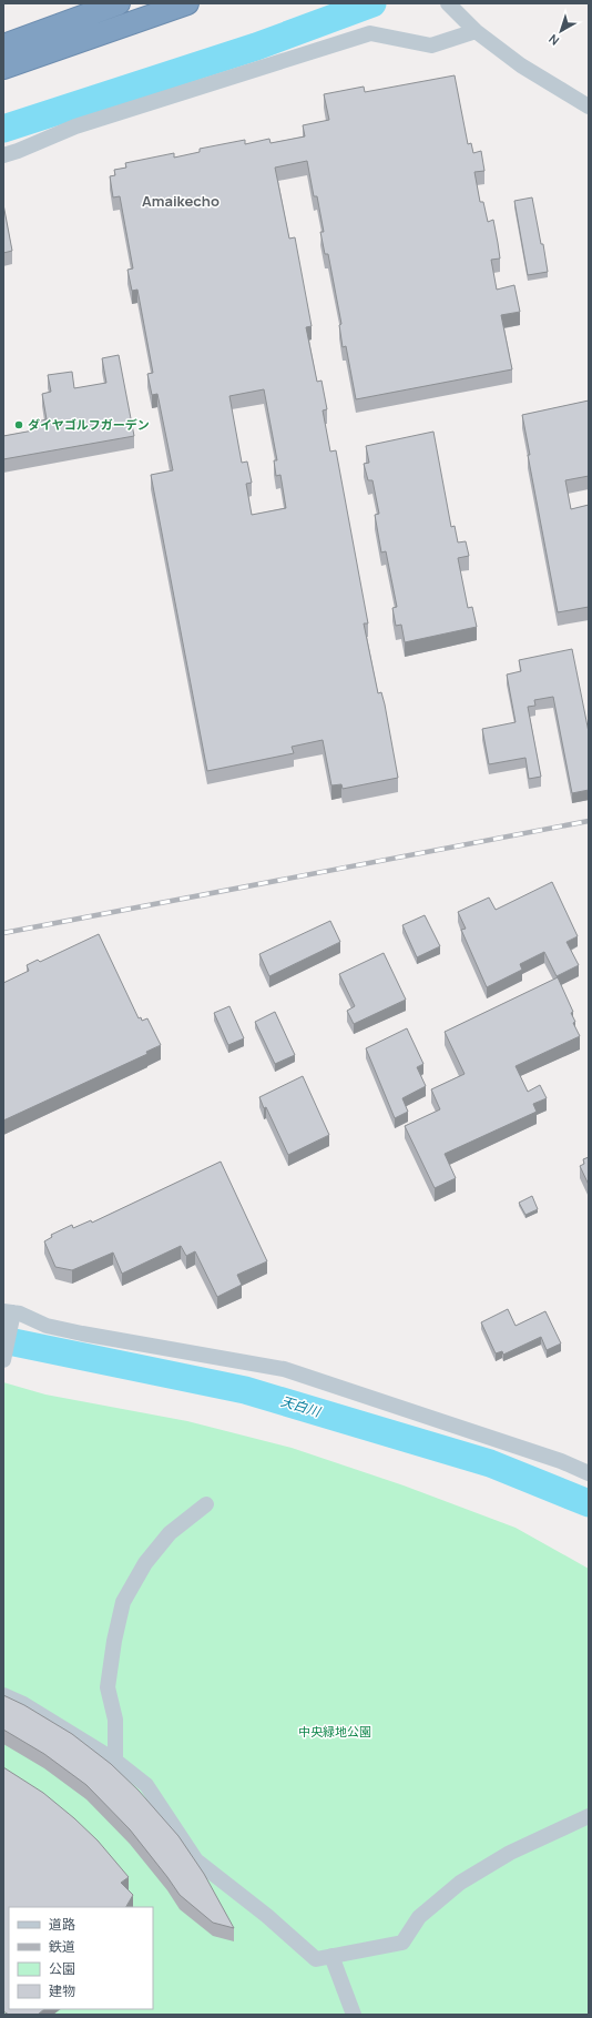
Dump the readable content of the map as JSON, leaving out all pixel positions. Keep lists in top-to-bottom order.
{
  "districts": ["Amaikecho"],
  "water": ["天白川"],
  "parks": ["中央緑地公園"],
  "places": ["ダイヤゴルフガーデン"],
  "legend": [
    "道路",
    "鉄道",
    "公園",
    "建物"
  ],
  "north": "bottom left"
}
